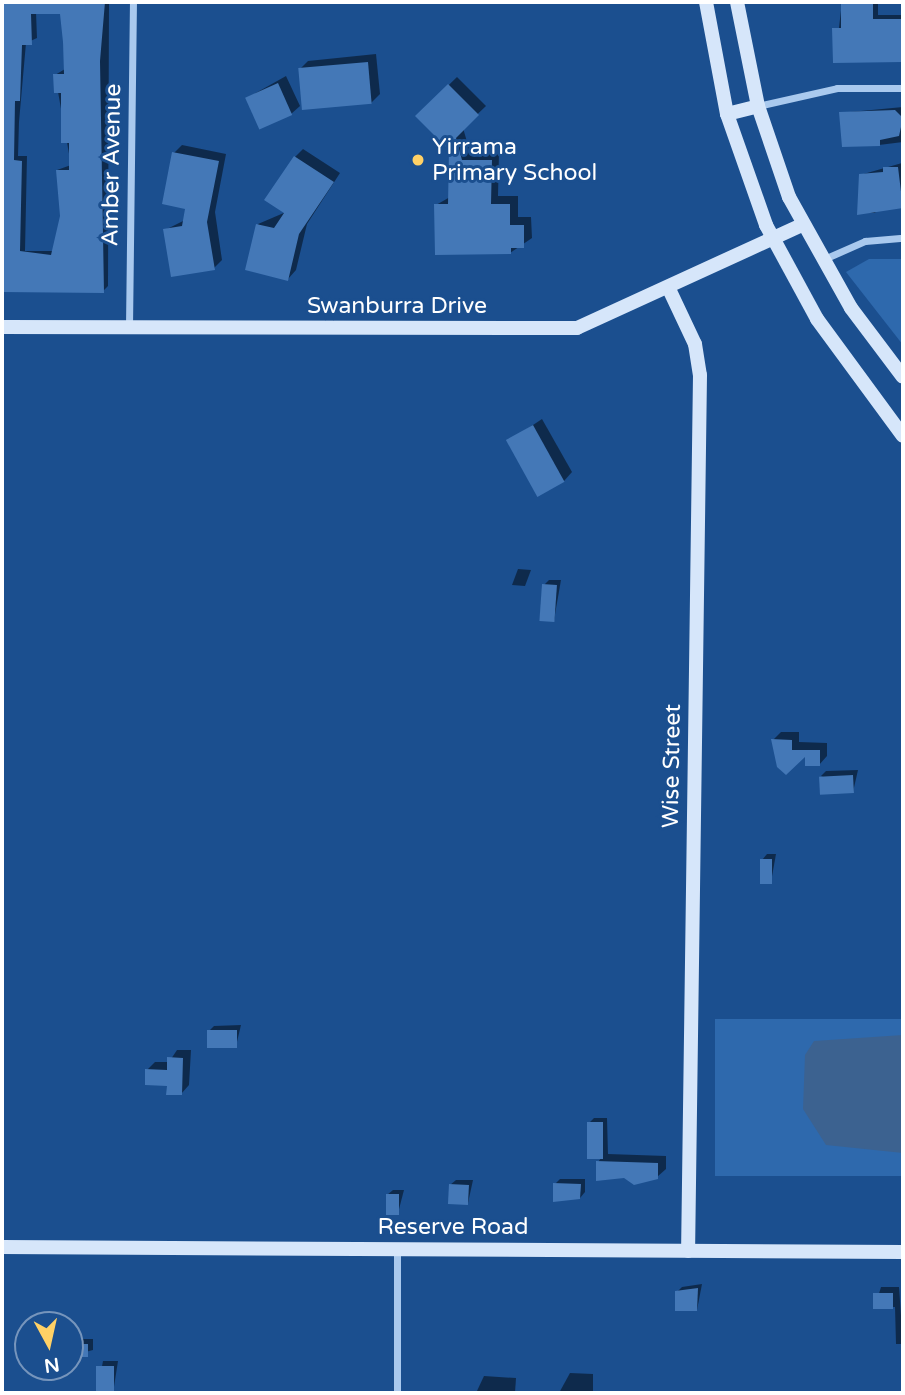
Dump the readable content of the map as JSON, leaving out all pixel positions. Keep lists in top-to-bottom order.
{
  "streets": {
    "street": [
      "Amber Avenue",
      "Swanburra Drive",
      "Wise Street",
      "Reserve Road"
    ]
  },
  "crossings": [
    ["Amber Avenue", "Swanburra Drive"],
    ["Swanburra Drive", "Wise Street"],
    ["Wise Street", "Reserve Road"]
  ],
  "places": ["Yirrama Primary School"],
  "north": "bottom"
}
